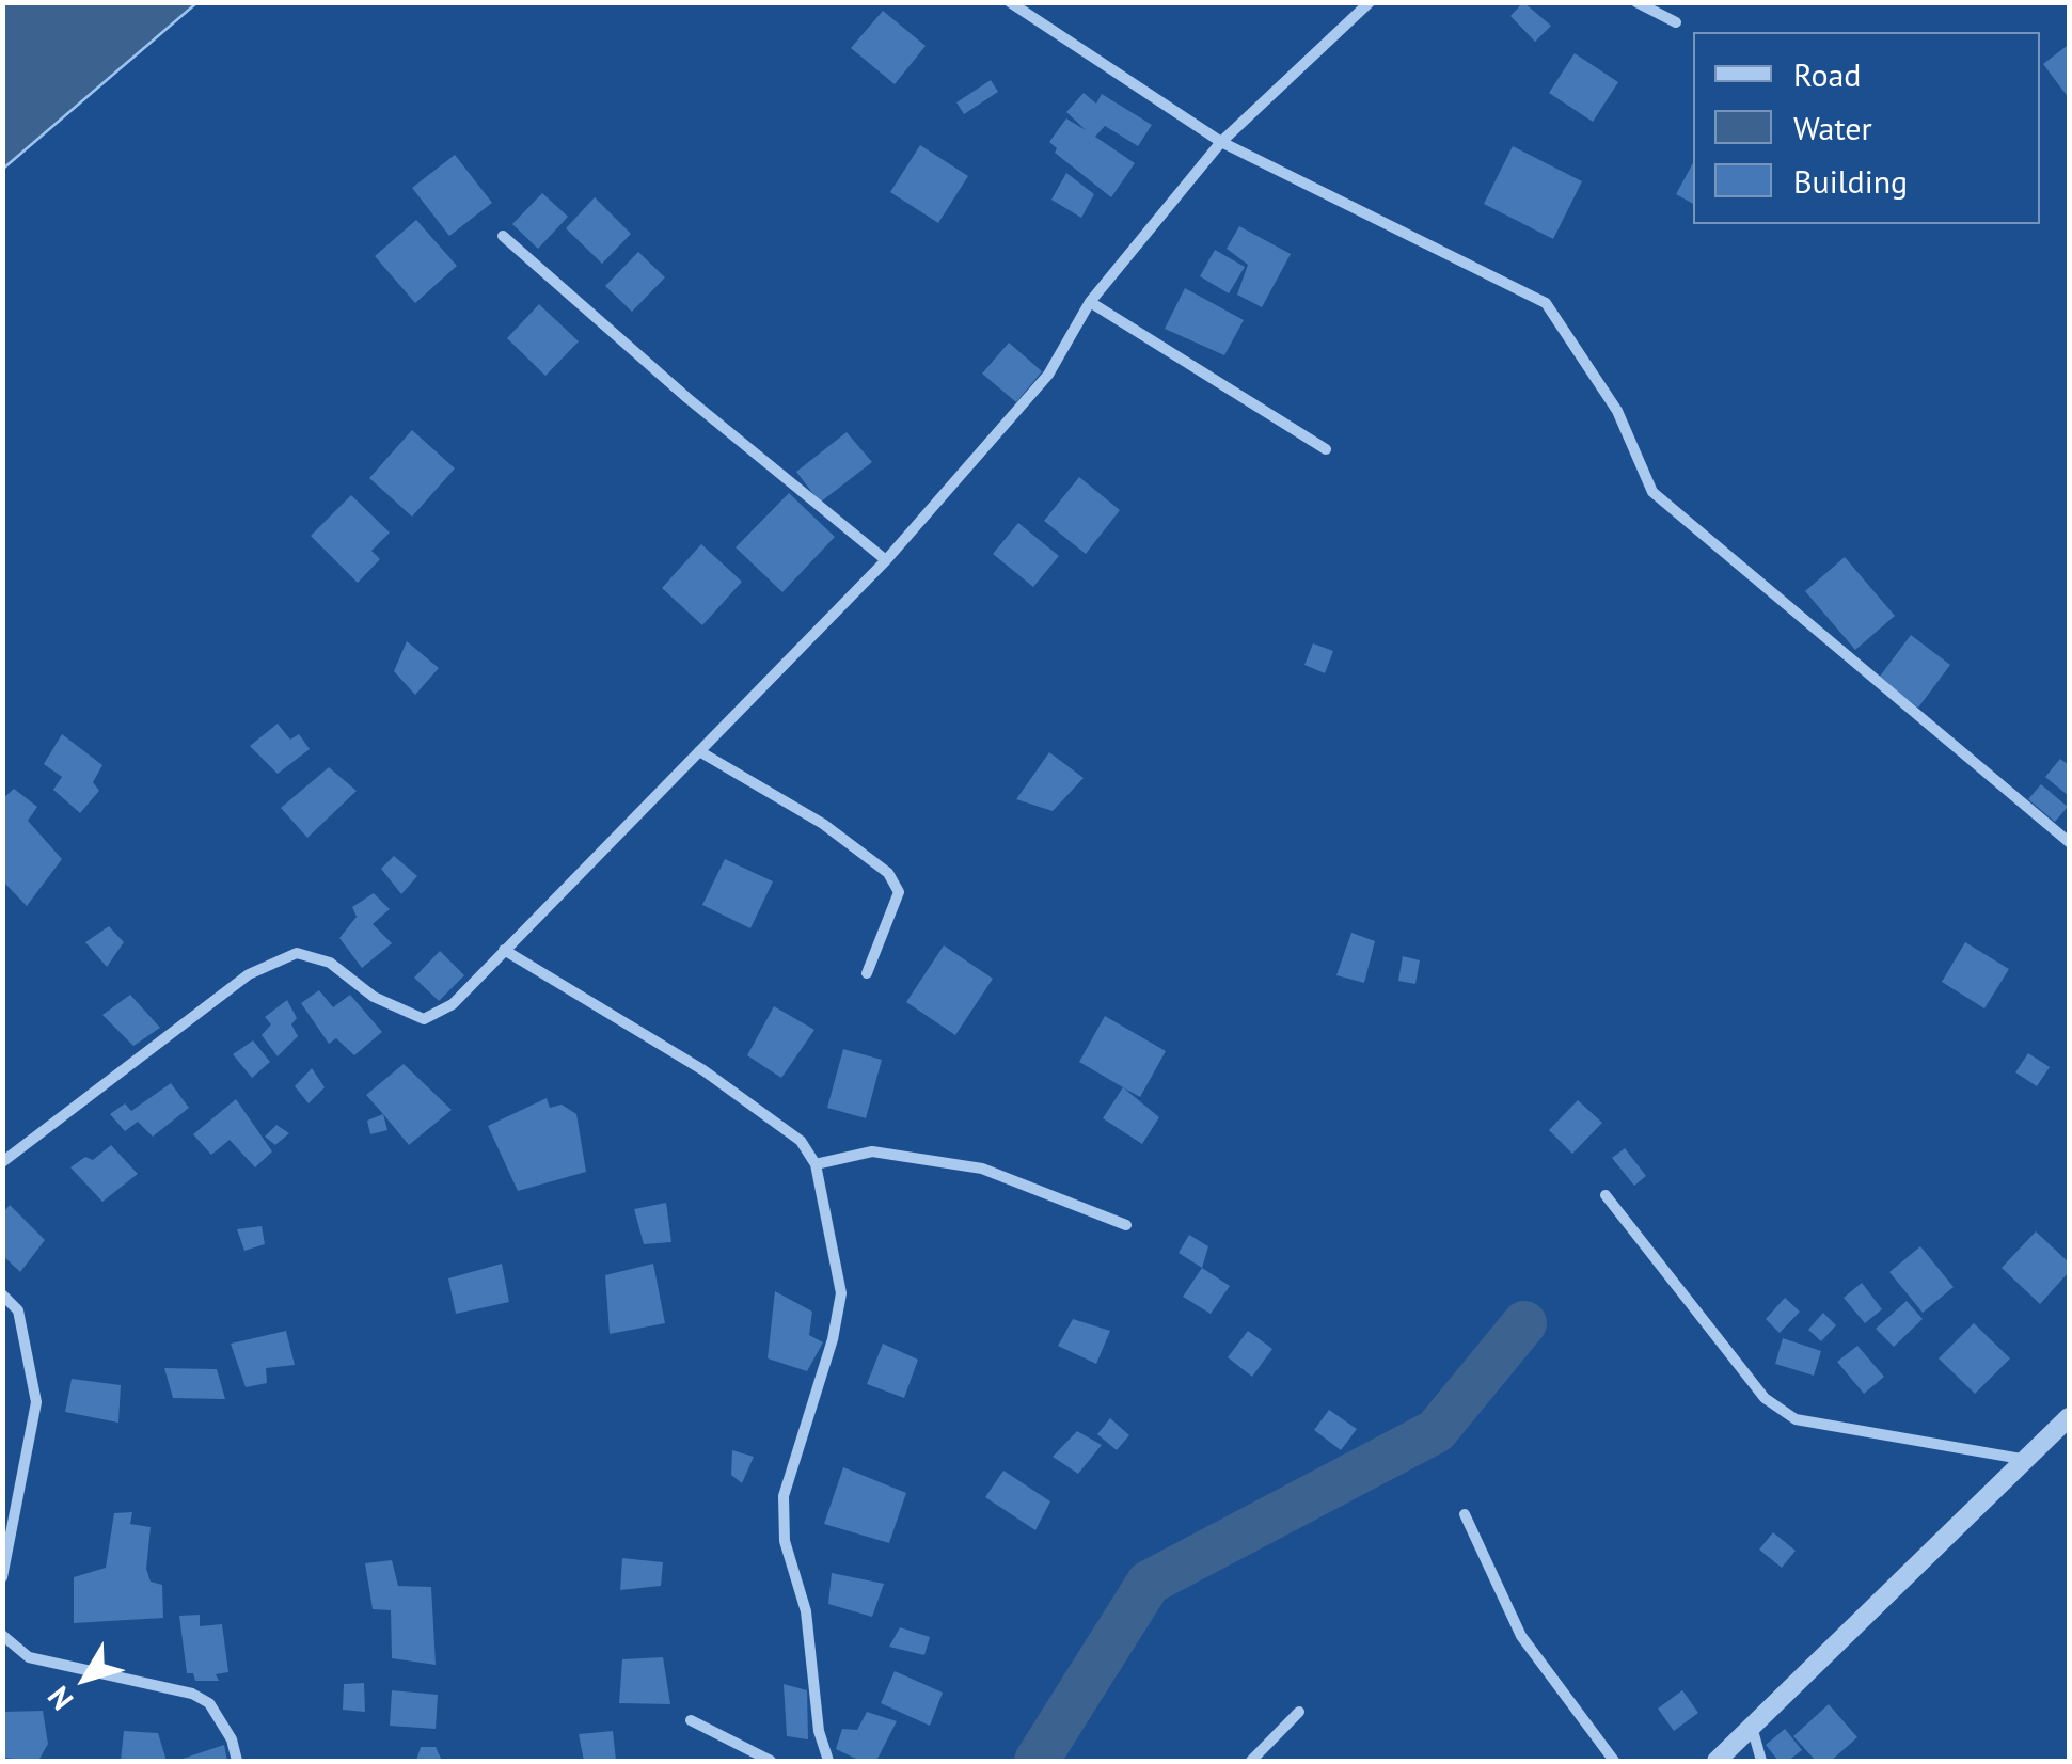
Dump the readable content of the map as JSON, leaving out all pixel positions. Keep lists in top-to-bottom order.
{
  "legend": ["Road", "Water", "Building"],
  "north": "bottom left"
}
